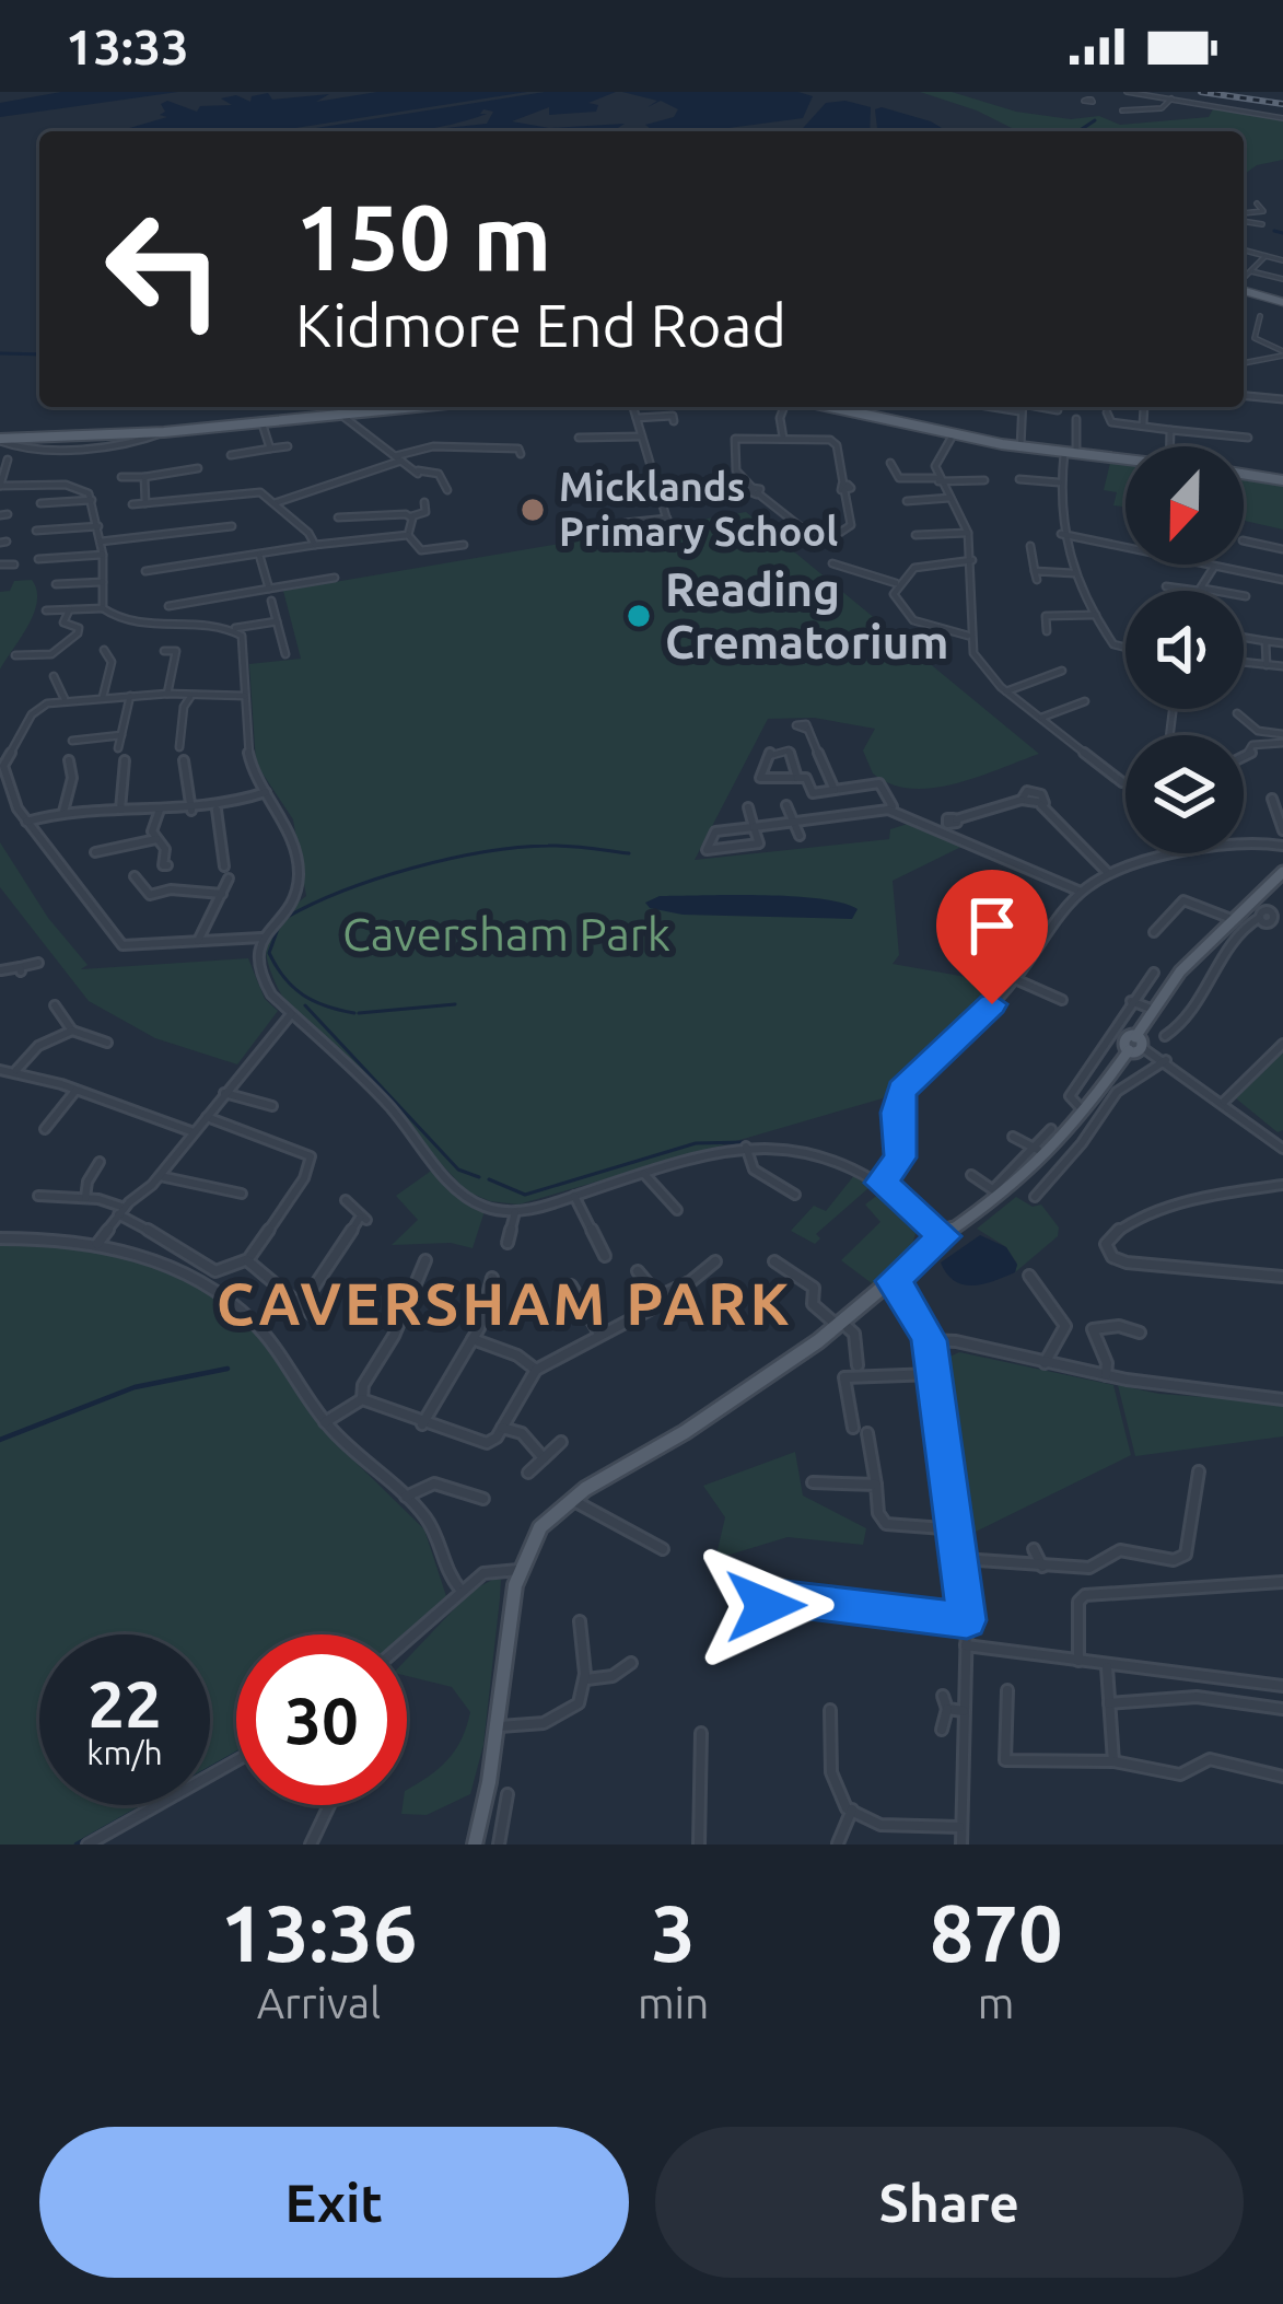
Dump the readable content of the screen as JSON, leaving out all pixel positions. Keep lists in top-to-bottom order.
{
  "districts": ["CAVERSHAM PARK"],
  "parks": ["Caversham Park"],
  "places": ["Micklands Primary School", "Reading Crematorium"],
  "north": "bottom",
  "page": {
    "status": "13:33",
    "turn": ["150 m", "Kidmore End Road"],
    "speed": "22 km/h",
    "limit": "30",
    "eta": [
      "13:36",
      "Arrival",
      "3",
      "min",
      "870",
      "m"
    ],
    "buttons": ["Exit", "Share"]
  }
}
